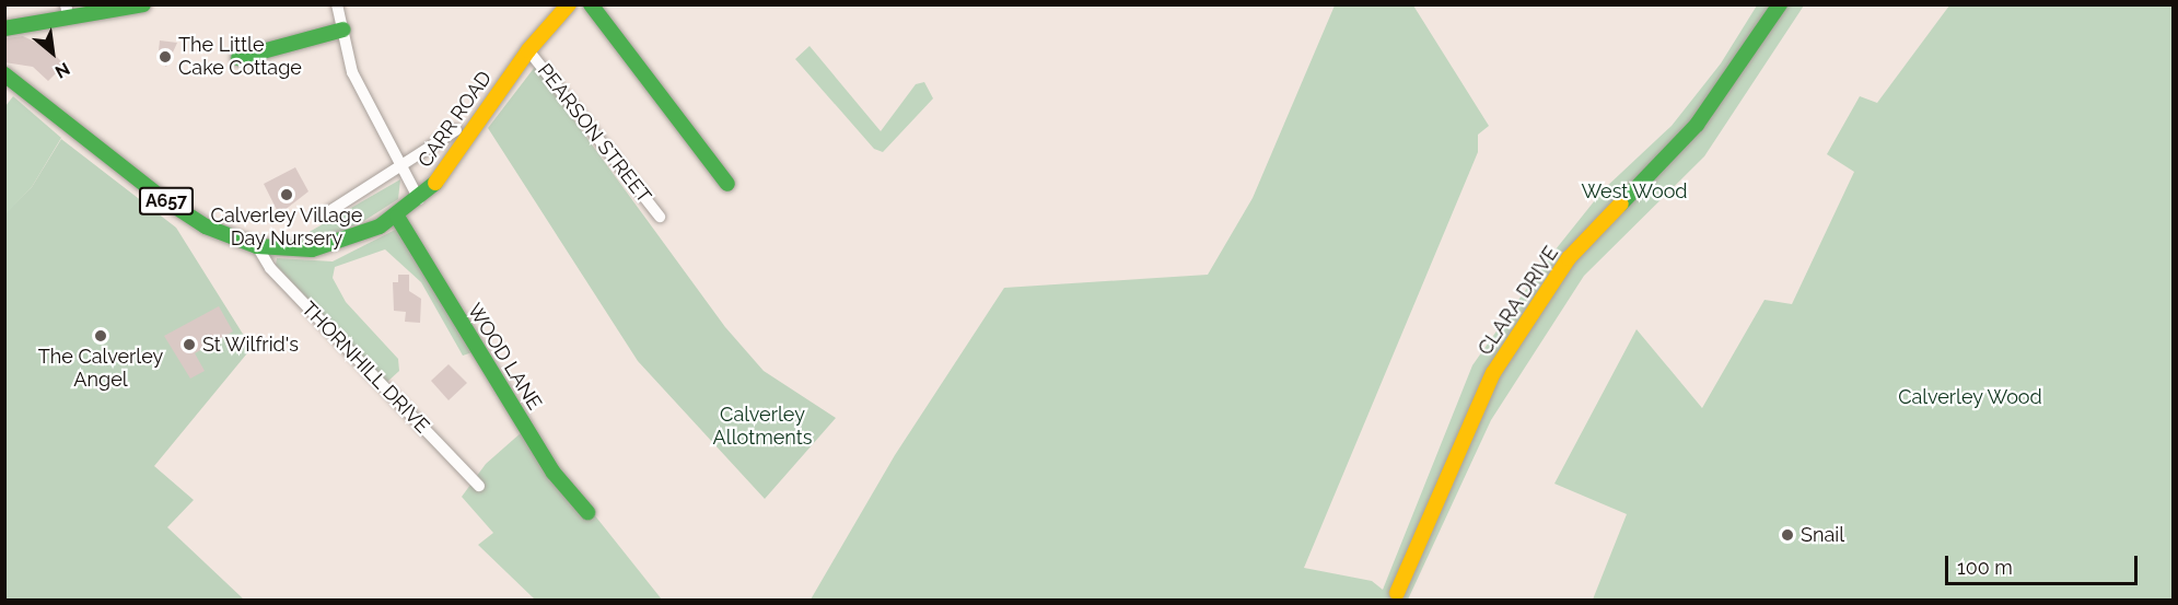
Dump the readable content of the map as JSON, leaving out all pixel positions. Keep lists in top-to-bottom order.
{
  "streets": {
    "street": [
      "CARR ROAD",
      "PEARSON STREET",
      "A657",
      "CLARA DRIVE",
      "WOOD LANE",
      "THORNHILL DRIVE"
    ]
  },
  "crossings": [
    ["CARR ROAD", "PEARSON STREET"],
    ["CARR ROAD", "A657"],
    ["CARR ROAD", "WOOD LANE"],
    ["CARR ROAD", "THORNHILL DRIVE"],
    ["A657", "THORNHILL DRIVE"]
  ],
  "parks": ["West Wood", "Calverley Wood", "Calverley Allotments"],
  "places": [
    "The Little Cake Cottage",
    "Calverley Village Day Nursery",
    "The Calverley Angel",
    "St Wilfrid's",
    "Snail"
  ],
  "scale_bar": "100 m",
  "north": "bottom right"
}
